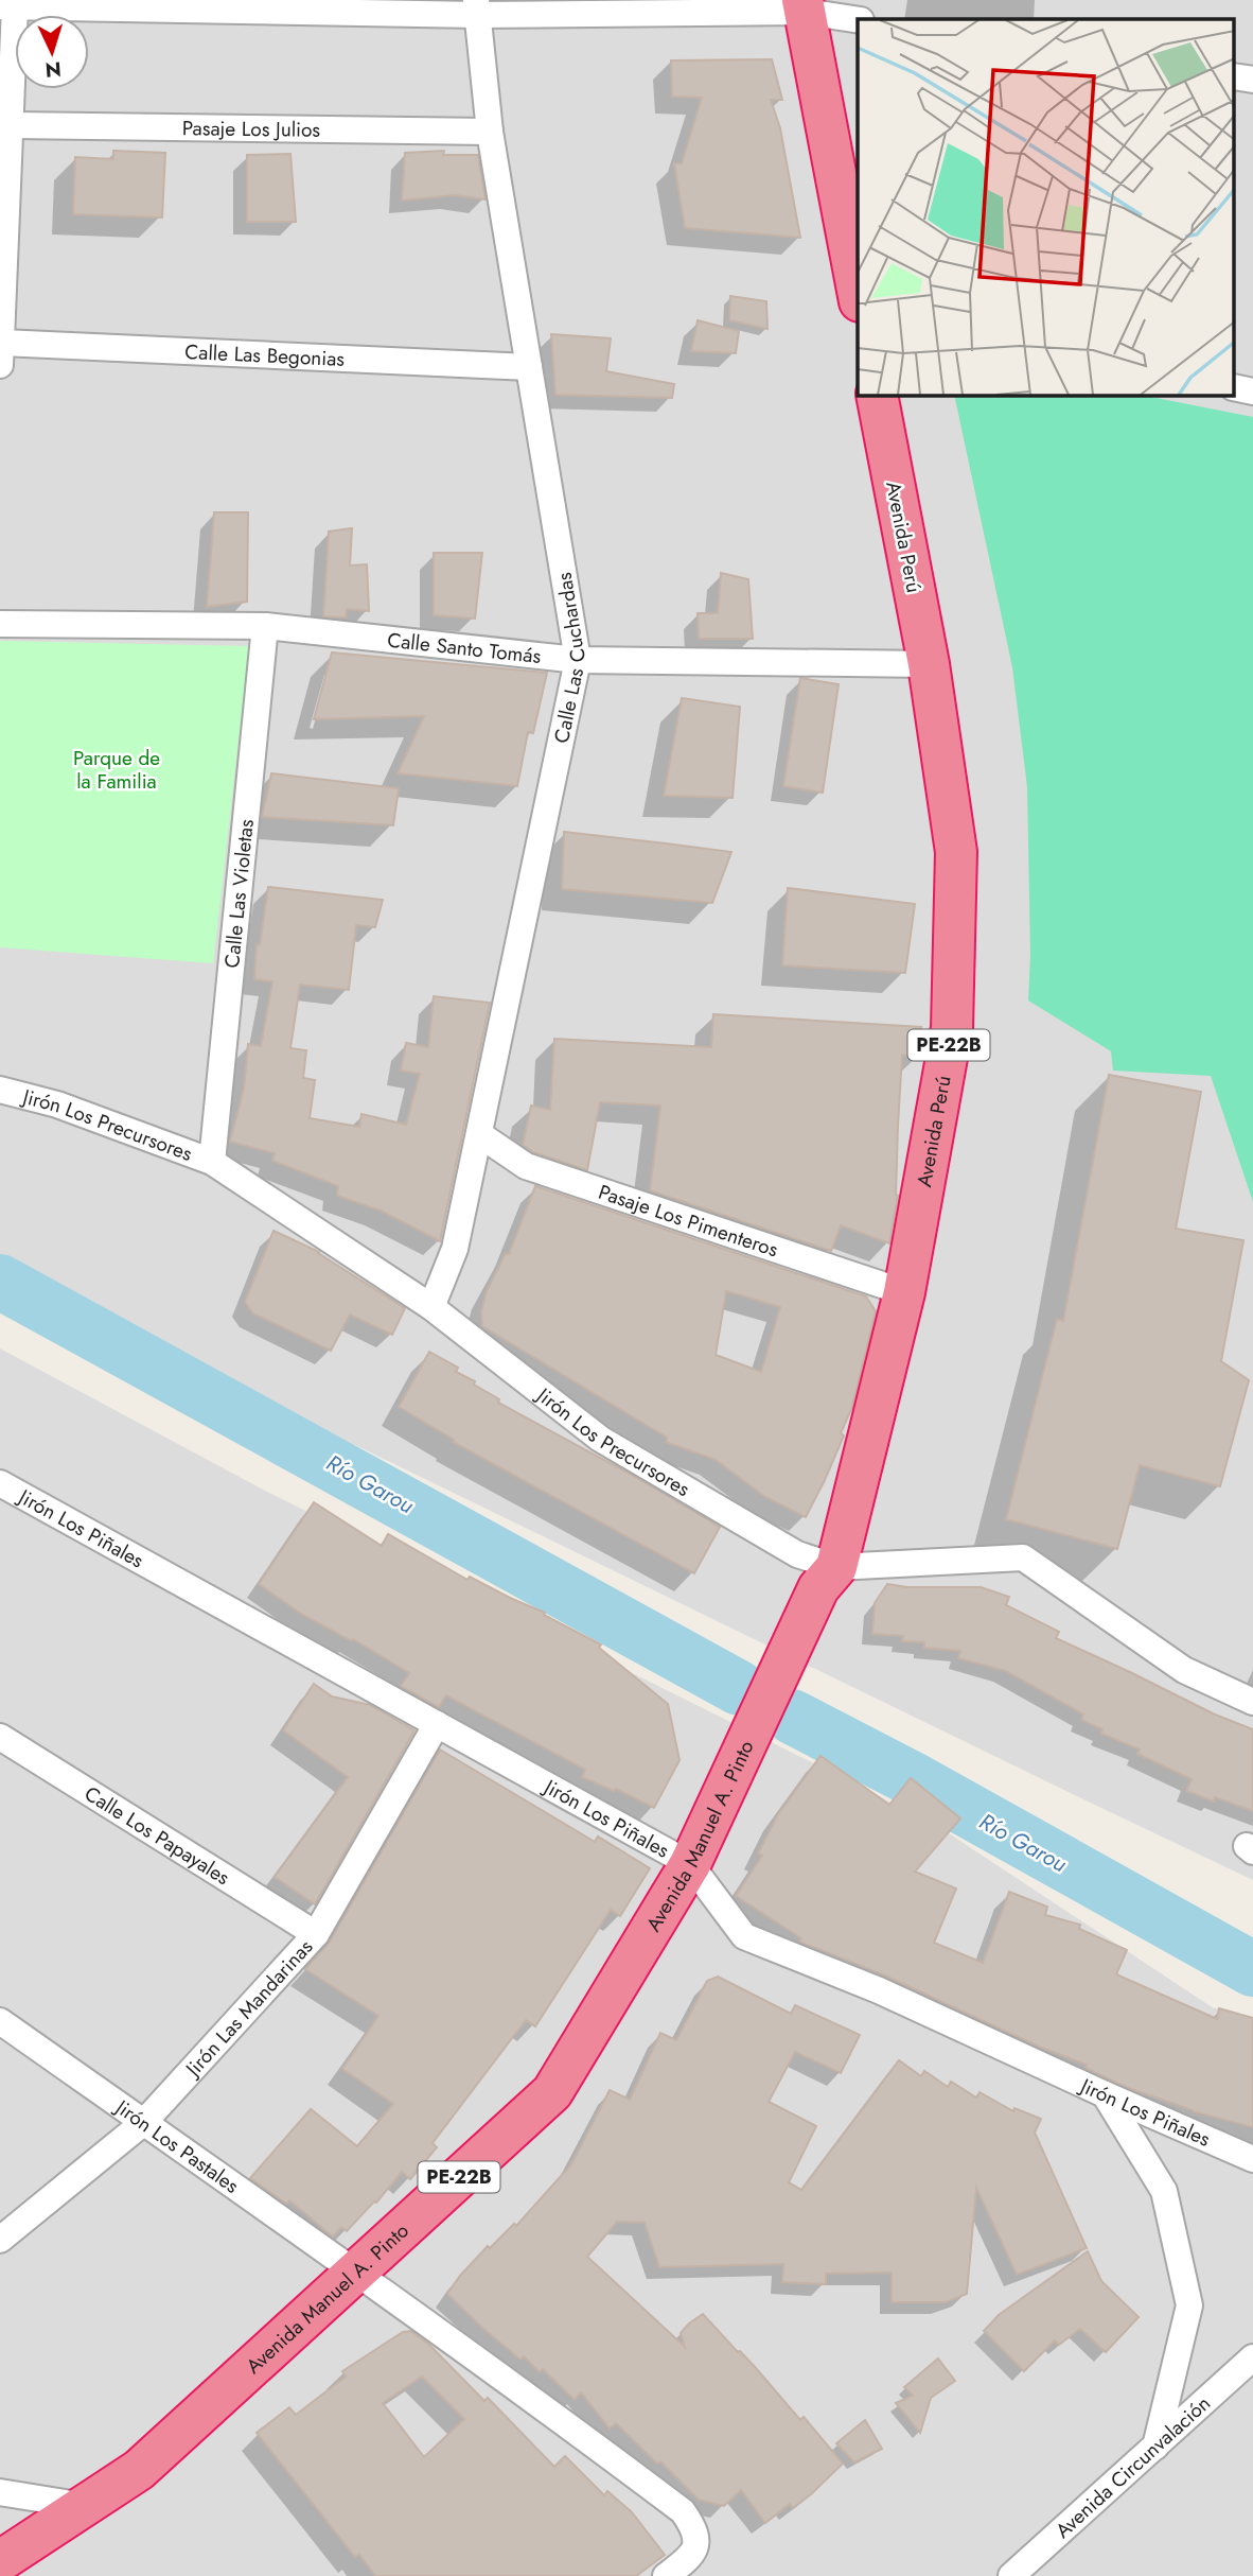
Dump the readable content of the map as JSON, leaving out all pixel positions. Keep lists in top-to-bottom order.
{
  "streets": {
    "highway": ["Avenida Perú", "PE-22B", "Avenida Manuel A. Pinto"],
    "street": [
      "Pasaje Los Julios",
      "Calle Las Begonias",
      "Calle Santo Tomás",
      "Calle Las Cuchardas",
      "Calle Las Violetas",
      "Jirón Los Precursores",
      "Pasaje Los Pimenteros",
      "Jirón Los Piñales",
      "Calle Los Papayales",
      "Jirón Las Mandarinas",
      "Jirón Los Pastales",
      "Avenida Circunvalación"
    ]
  },
  "crossings": [
    ["Pasaje Los Julios", "Calle Las Cuchardas"],
    ["Calle Las Begonias", "Calle Las Cuchardas"],
    ["Avenida Perú", "Calle Santo Tomás"],
    ["Avenida Perú", "Jirón Los Precursores"],
    ["Avenida Perú", "Pasaje Los Pimenteros"],
    ["Avenida Perú", "Avenida Manuel A. Pinto"],
    ["Calle Santo Tomás", "Calle Las Cuchardas"],
    ["Calle Santo Tomás", "Calle Las Violetas"],
    ["Calle Las Cuchardas", "Jirón Los Precursores"],
    ["Calle Las Cuchardas", "Pasaje Los Pimenteros"],
    ["Calle Las Violetas", "Jirón Los Precursores"],
    ["Jirón Los Piñales", "Avenida Manuel A. Pinto"],
    ["Jirón Los Piñales", "Jirón Las Mandarinas"],
    ["Avenida Manuel A. Pinto", "Jirón Los Pastales"],
    ["Calle Los Papayales", "Jirón Las Mandarinas"],
    ["Jirón Las Mandarinas", "Jirón Los Pastales"]
  ],
  "water": ["Río Garou"],
  "parks": ["Parque de la Familia"],
  "north": "bottom"
}
